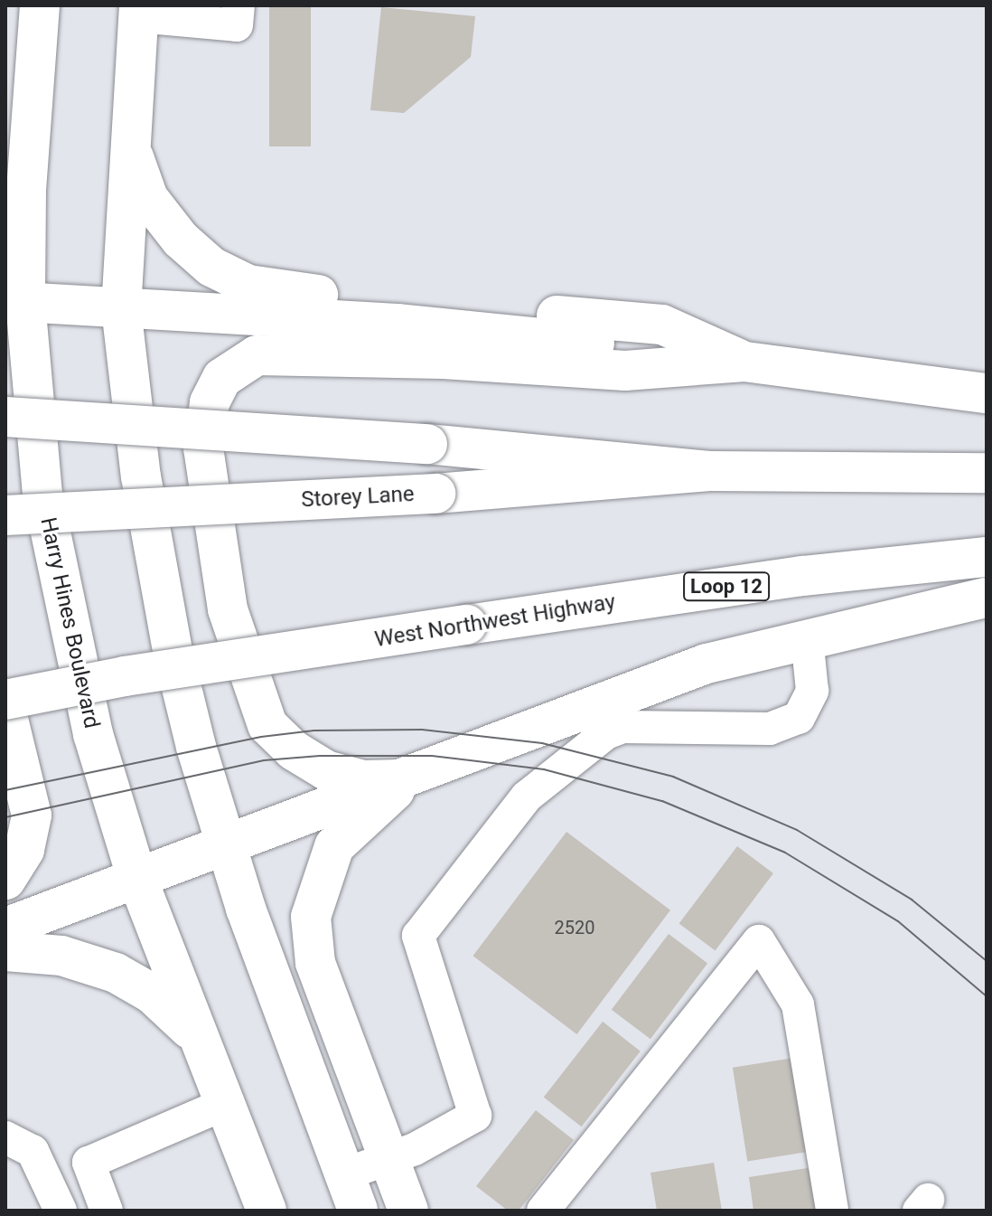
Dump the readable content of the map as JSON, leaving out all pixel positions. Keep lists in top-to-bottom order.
{
  "streets": {
    "main road": [
      "Storey Lane",
      "Loop 12",
      "West Northwest Highway",
      "Harry Hines Boulevard"
    ]
  },
  "house_numbers": ["2520"]
}
